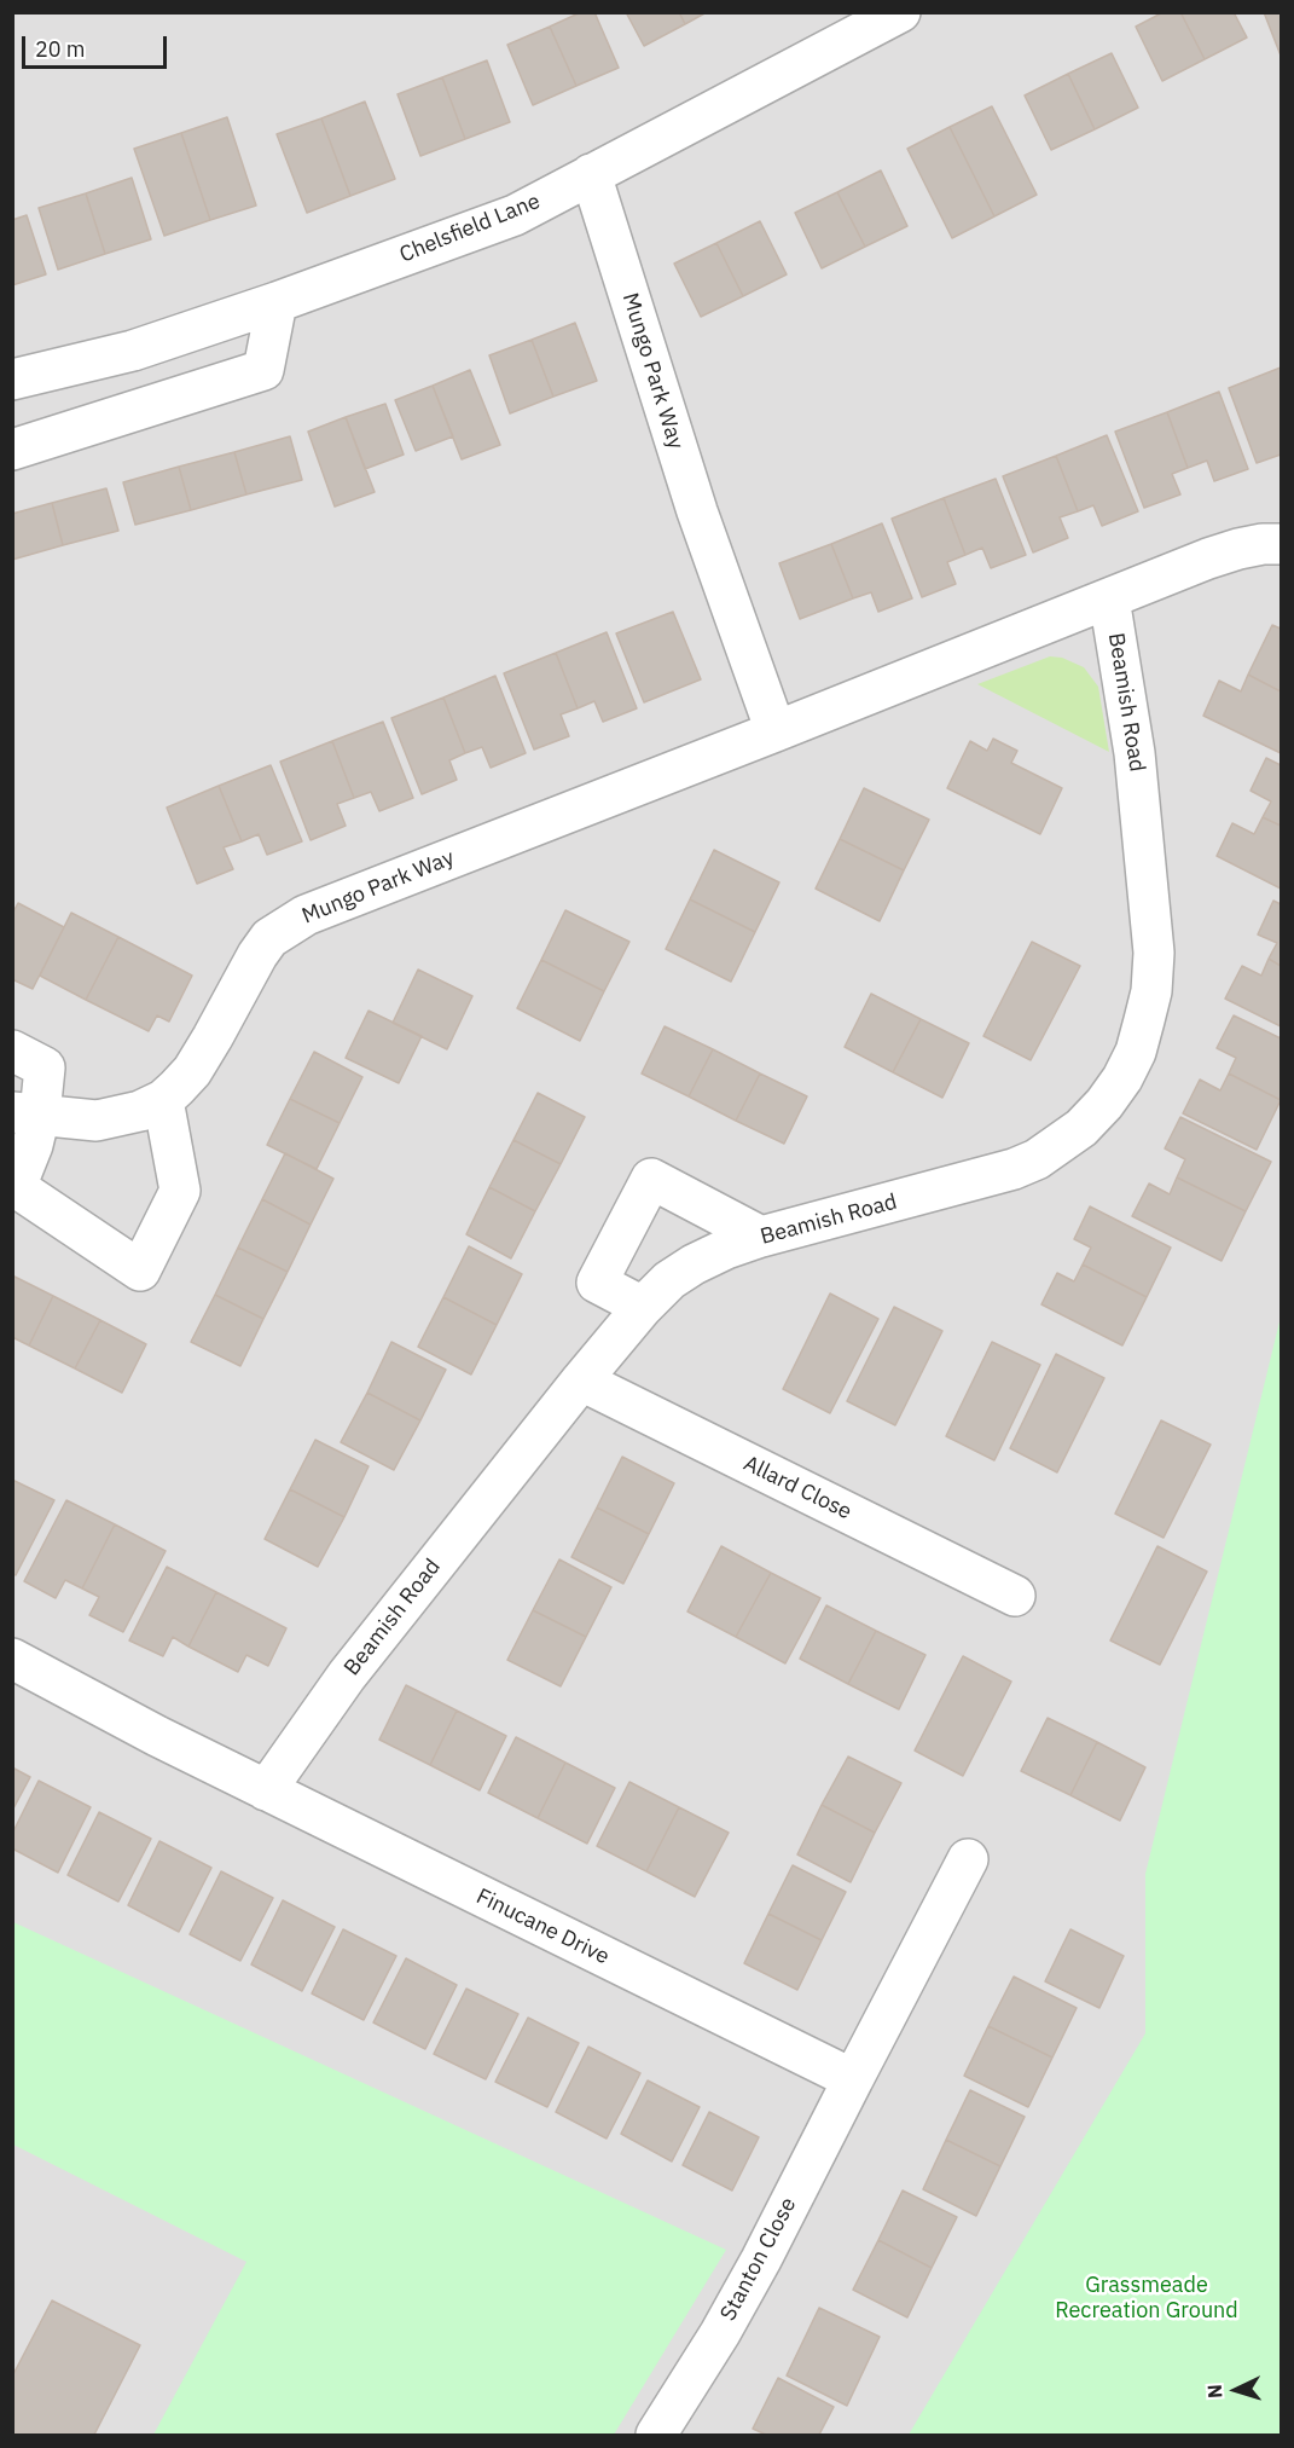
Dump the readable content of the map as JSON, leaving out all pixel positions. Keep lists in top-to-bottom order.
{
  "streets": {
    "street": [
      "Chelsfield Lane",
      "Mungo Park Way",
      "Beamish Road",
      "Allard Close",
      "Finucane Drive",
      "Stanton Close"
    ]
  },
  "crossings": [
    ["Chelsfield Lane", "Mungo Park Way"],
    ["Mungo Park Way", "Beamish Road"],
    ["Beamish Road", "Allard Close"],
    ["Beamish Road", "Finucane Drive"],
    ["Finucane Drive", "Stanton Close"]
  ],
  "parks": ["Grassmeade Recreation Ground"],
  "scale_bar": "20 m",
  "north": "left"
}
